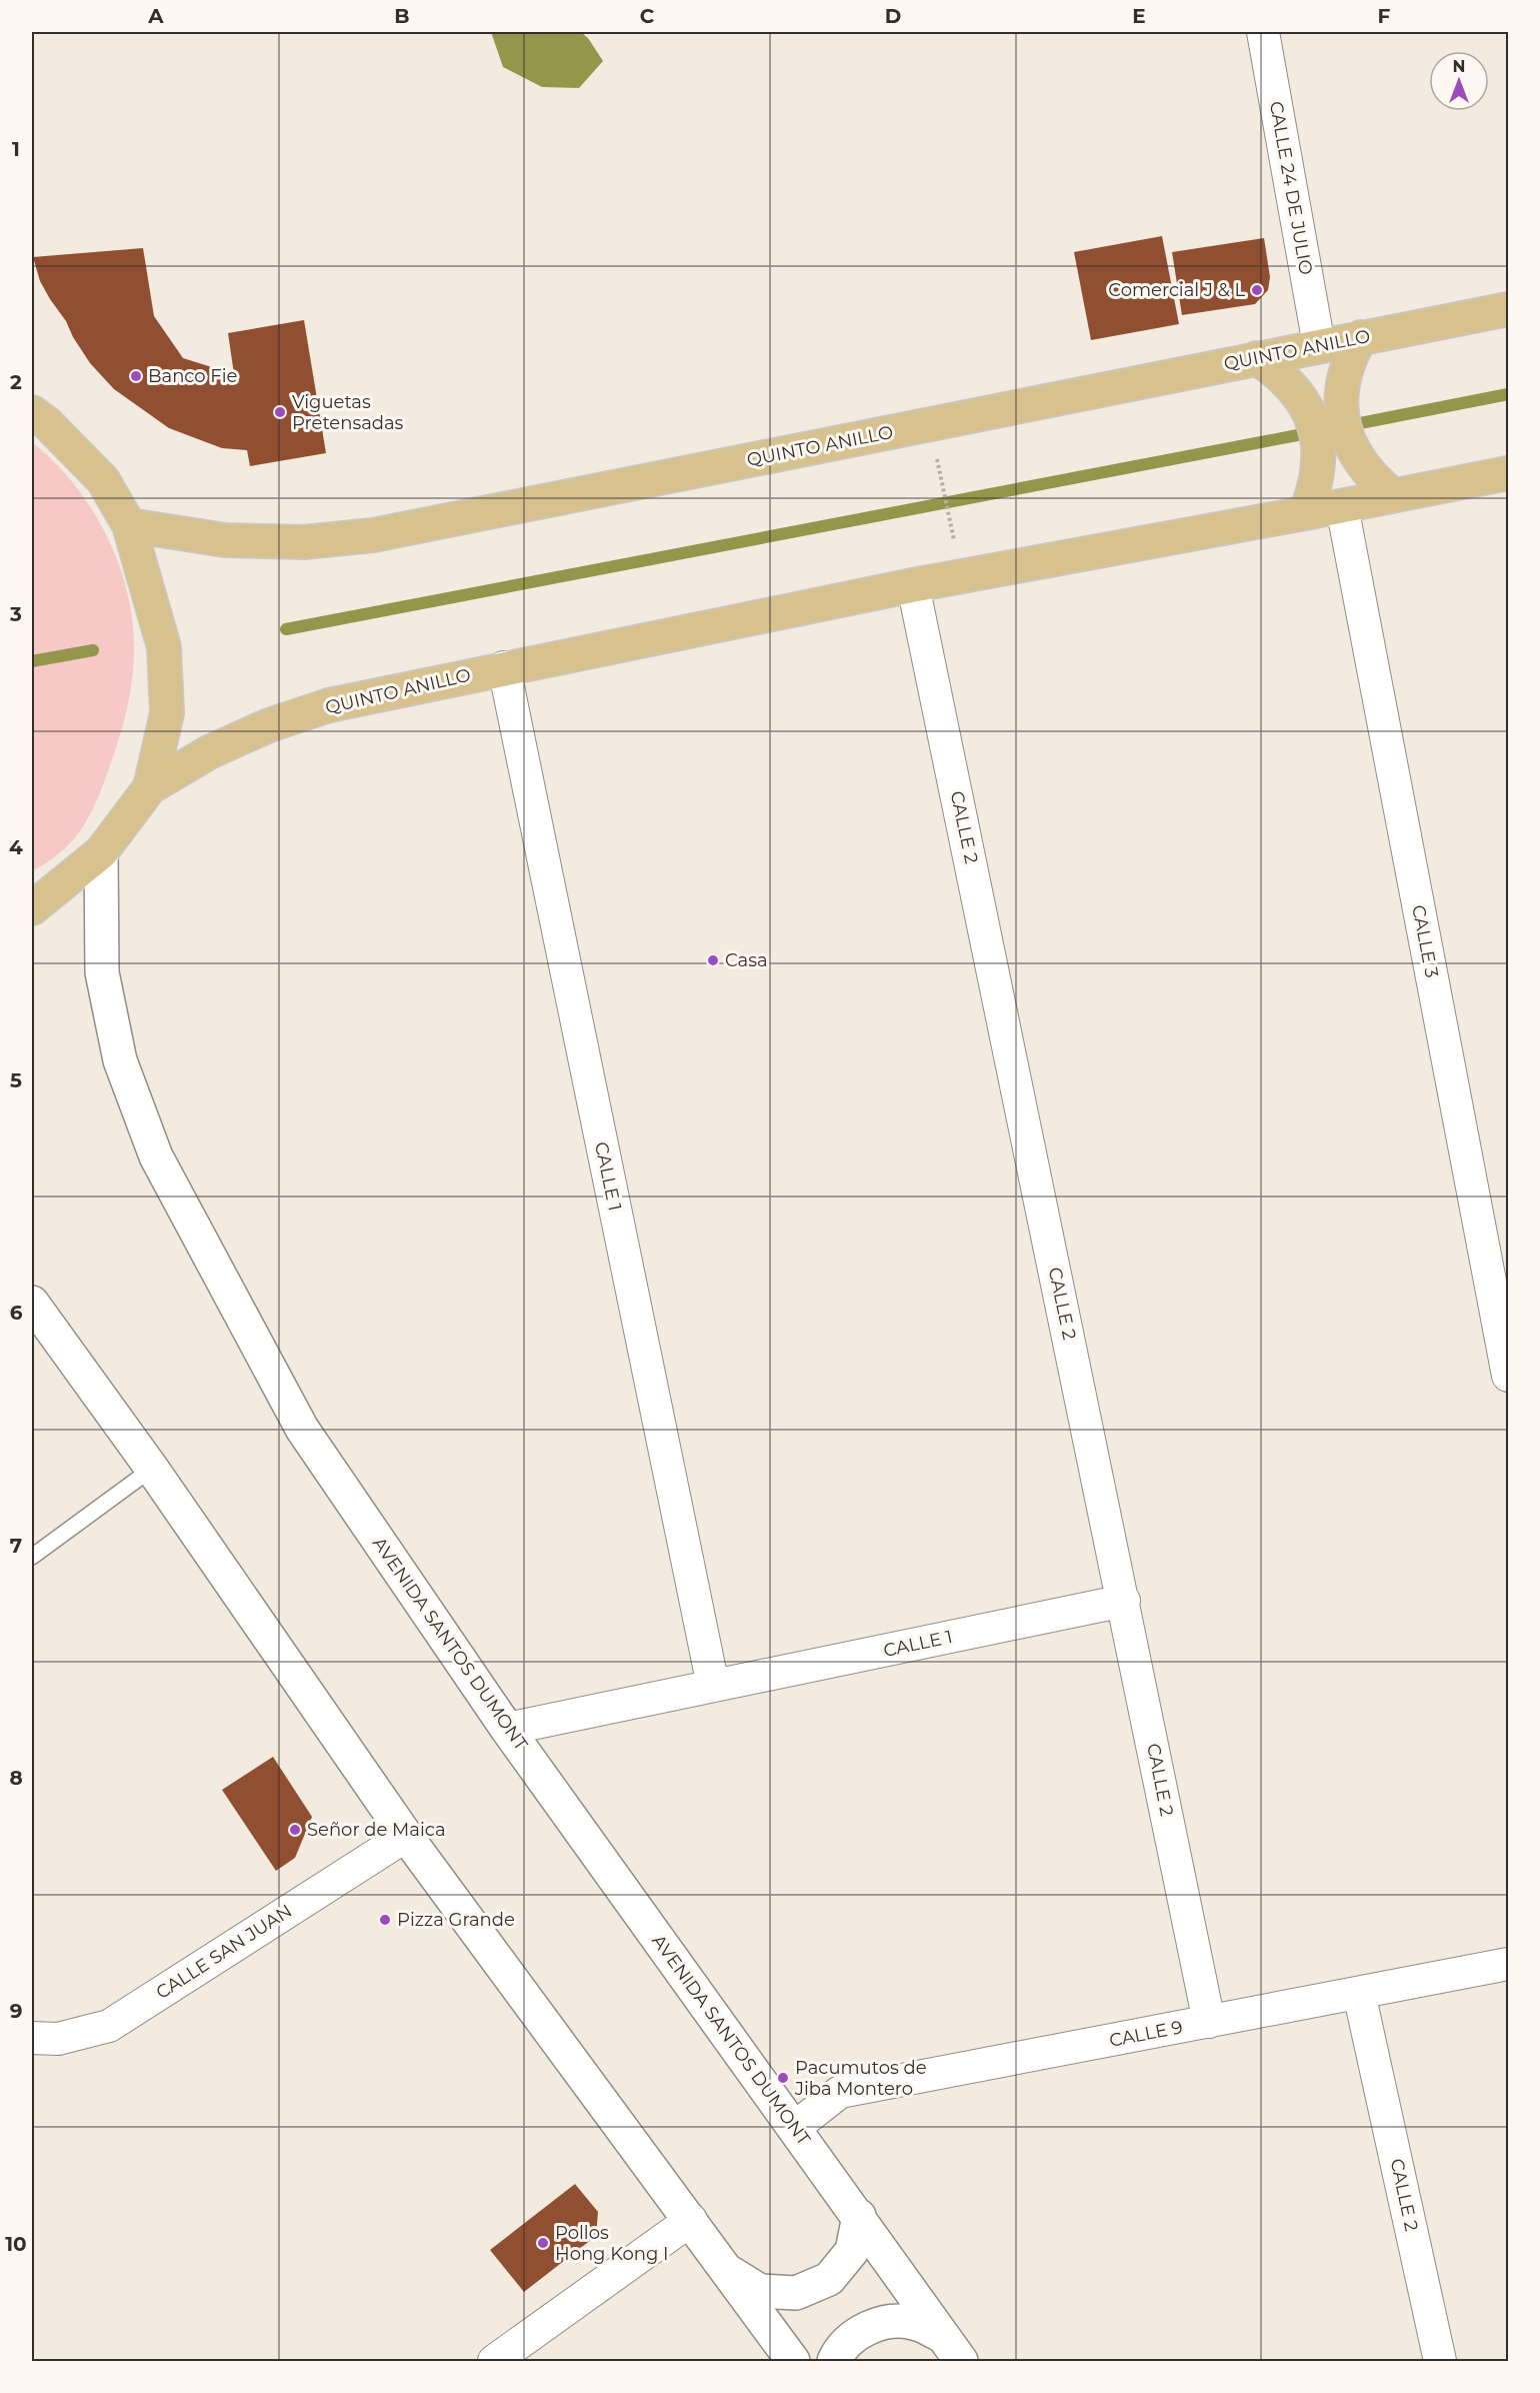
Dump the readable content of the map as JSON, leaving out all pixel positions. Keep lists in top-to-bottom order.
{
  "streets": {
    "main road": ["QUINTO ANILLO", "AVENIDA SANTOS DUMONT"],
    "street": [
      "CALLE 24 DE JULIO",
      "CALLE 2",
      "CALLE 3",
      "CALLE 1",
      "CALLE SAN JUAN",
      "CALLE 9"
    ]
  },
  "crossings": [
    ["CALLE 24 DE JULIO", "QUINTO ANILLO"],
    ["QUINTO ANILLO", "CALLE 2"],
    ["QUINTO ANILLO", "CALLE 3"],
    ["QUINTO ANILLO", "CALLE 1"],
    ["CALLE 2", "CALLE 1"],
    ["CALLE 2", "CALLE 9"],
    ["CALLE 1", "AVENIDA SANTOS DUMONT"],
    ["AVENIDA SANTOS DUMONT", "CALLE 9"]
  ],
  "places": [
    "Comercial J & L",
    "Banco Fie",
    "Viguetas Pretensadas",
    "Casa",
    "Señor de Maica",
    "Pizza Grande",
    "Pacumutos de Jiba Montero",
    "Pollos Hong Kong I"
  ],
  "north": "top",
  "grid": {
    "columns": [
      "A",
      "B",
      "C",
      "D",
      "E",
      "F"
    ],
    "rows": [
      "1",
      "2",
      "3",
      "4",
      "5",
      "6",
      "7",
      "8",
      "9",
      "10"
    ]
  }
}
